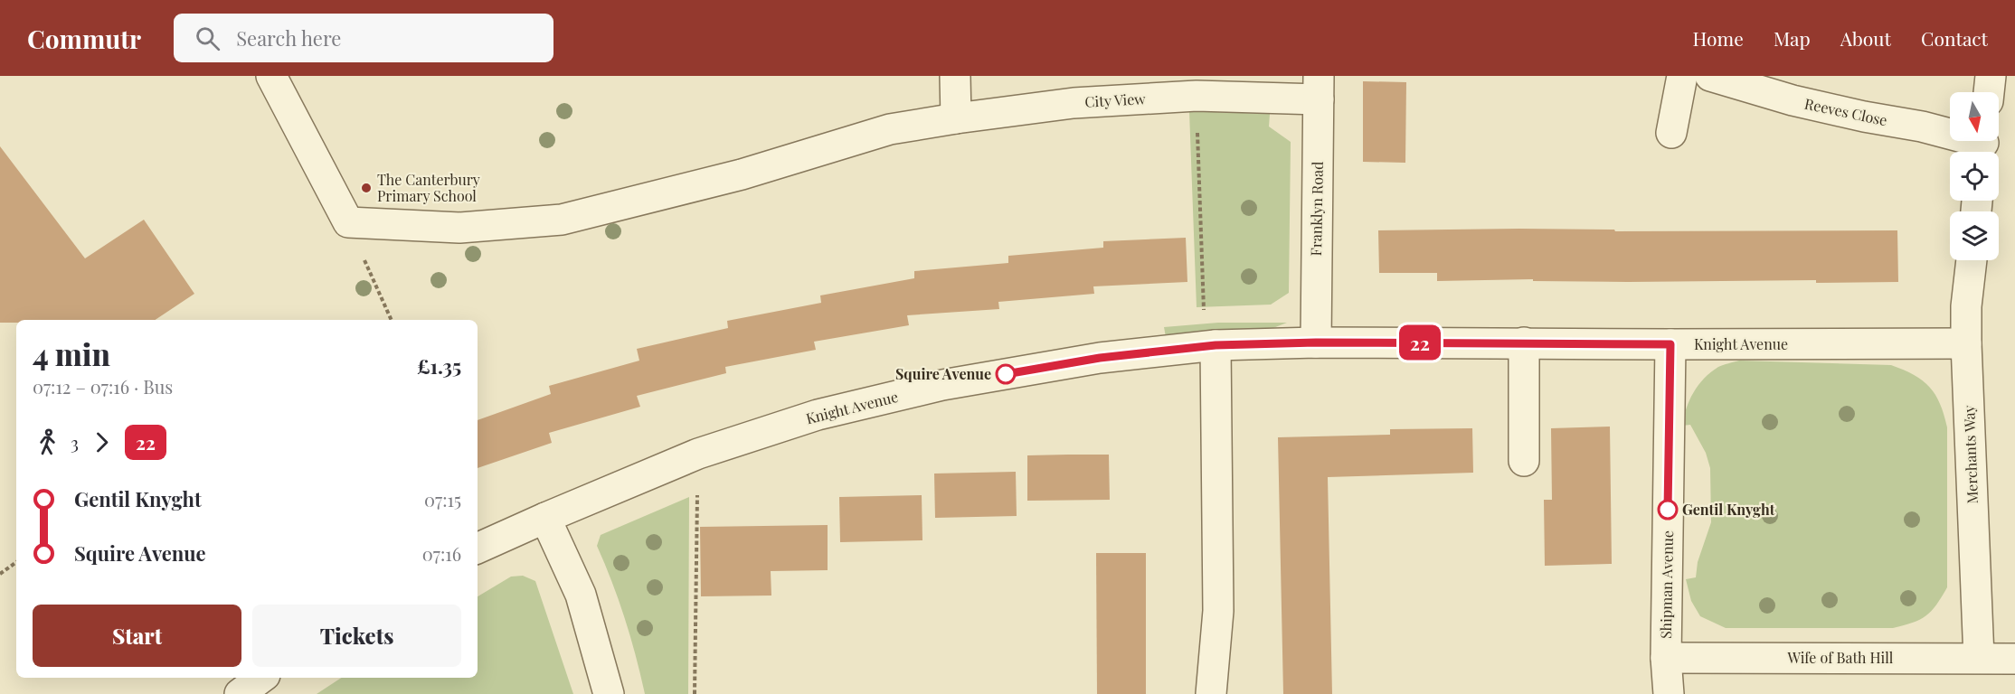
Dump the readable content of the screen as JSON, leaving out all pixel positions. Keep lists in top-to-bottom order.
{
  "streets": {
    "street": [
      "City View",
      "Reeves Close",
      "Franklyn Road",
      "Knight Avenue",
      "Merchants Way",
      "Shipman Avenue",
      "Wife of Bath Hill"
    ]
  },
  "crossings": [
    ["City View", "Franklyn Road"],
    ["Franklyn Road", "Knight Avenue"],
    ["Knight Avenue", "Merchants Way"],
    ["Knight Avenue", "Shipman Avenue"],
    ["Merchants Way", "Wife of Bath Hill"],
    ["Shipman Avenue", "Wife of Bath Hill"]
  ],
  "places": ["The Canterbury Primary School", "Squire Avenue", "Gentil Knyght"],
  "lines": ["bus line 22"],
  "north": "bottom",
  "page": {
    "header": "Commutr",
    "search": "Search here",
    "nav": [
      "Home",
      "Map",
      "About",
      "Contact"
    ],
    "on_map": "22",
    "heading": ["4 min", "07:12 – 07:16 · Bus", "£1.35"],
    "legs": ["3", "22"],
    "list": [
      {
        "name": "Gentil Knyght",
        "value": "07:15"
      },
      {
        "name": "Squire Avenue",
        "value": "07:16"
      }
    ],
    "buttons": ["Start", "Tickets"]
  }
}
